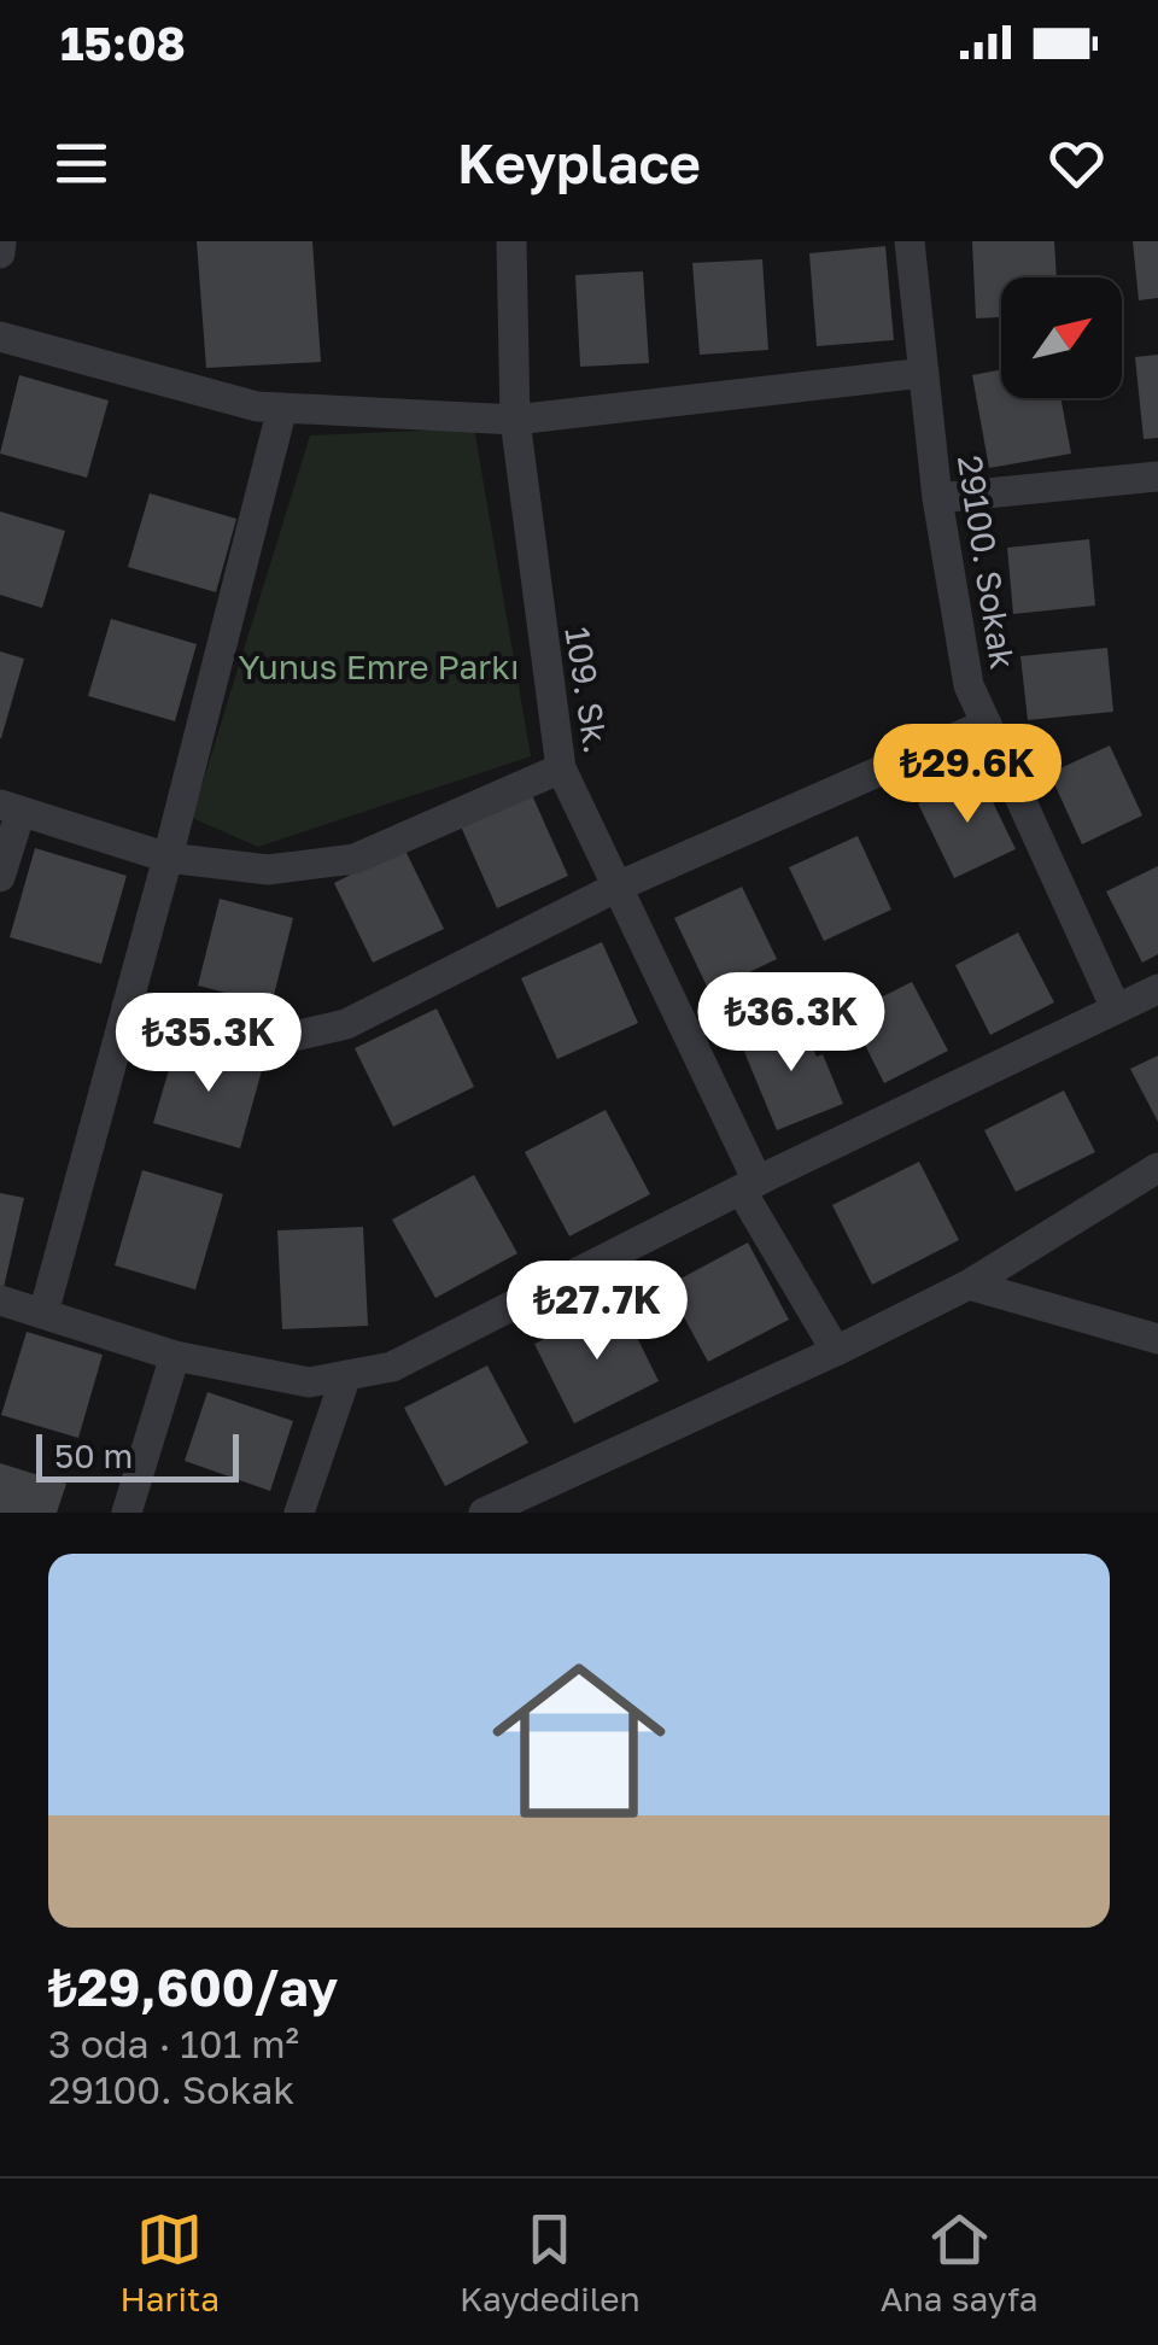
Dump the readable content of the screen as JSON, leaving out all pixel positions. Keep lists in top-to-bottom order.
{
  "streets": {
    "street": ["29100. Sokak", "109. Sk."]
  },
  "parks": ["Yunus Emre Parkı"],
  "scale_bar": "50 m",
  "north": "top right",
  "page": {
    "status": "15:08",
    "header": "Keyplace",
    "price": [
      "₺29.6K",
      "₺36.3K",
      "₺35.3K",
      "₺27.7K"
    ],
    "scale": "50 m",
    "list": [
      {
        "name": "₺29,600/ay",
        "note": "3 oda · 101 m² · 29100. Sokak"
      }
    ],
    "tabs": ["Harita", "Kaydedilen", "Ana sayfa"]
  }
}
